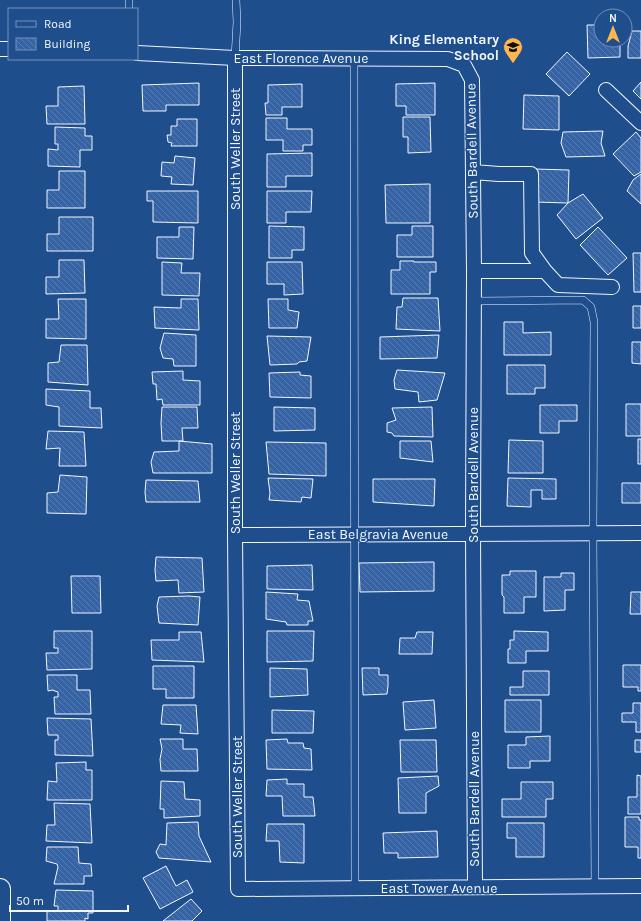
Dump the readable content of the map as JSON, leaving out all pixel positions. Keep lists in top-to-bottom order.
{
  "streets": {
    "street": [
      "East Florence Avenue",
      "South Weller Street",
      "South Bardell Avenue",
      "East Belgravia Avenue",
      "East Tower Avenue"
    ]
  },
  "crossings": [
    ["East Florence Avenue", "South Weller Street"],
    ["East Florence Avenue", "South Bardell Avenue"],
    ["South Weller Street", "East Belgravia Avenue"],
    ["South Weller Street", "East Tower Avenue"],
    ["South Bardell Avenue", "East Belgravia Avenue"],
    ["South Bardell Avenue", "East Tower Avenue"]
  ],
  "places": {
    "school or university": ["King Elementary School"]
  },
  "legend": ["Road", "Building"],
  "scale_bar": "50 m",
  "north": "top"
}
